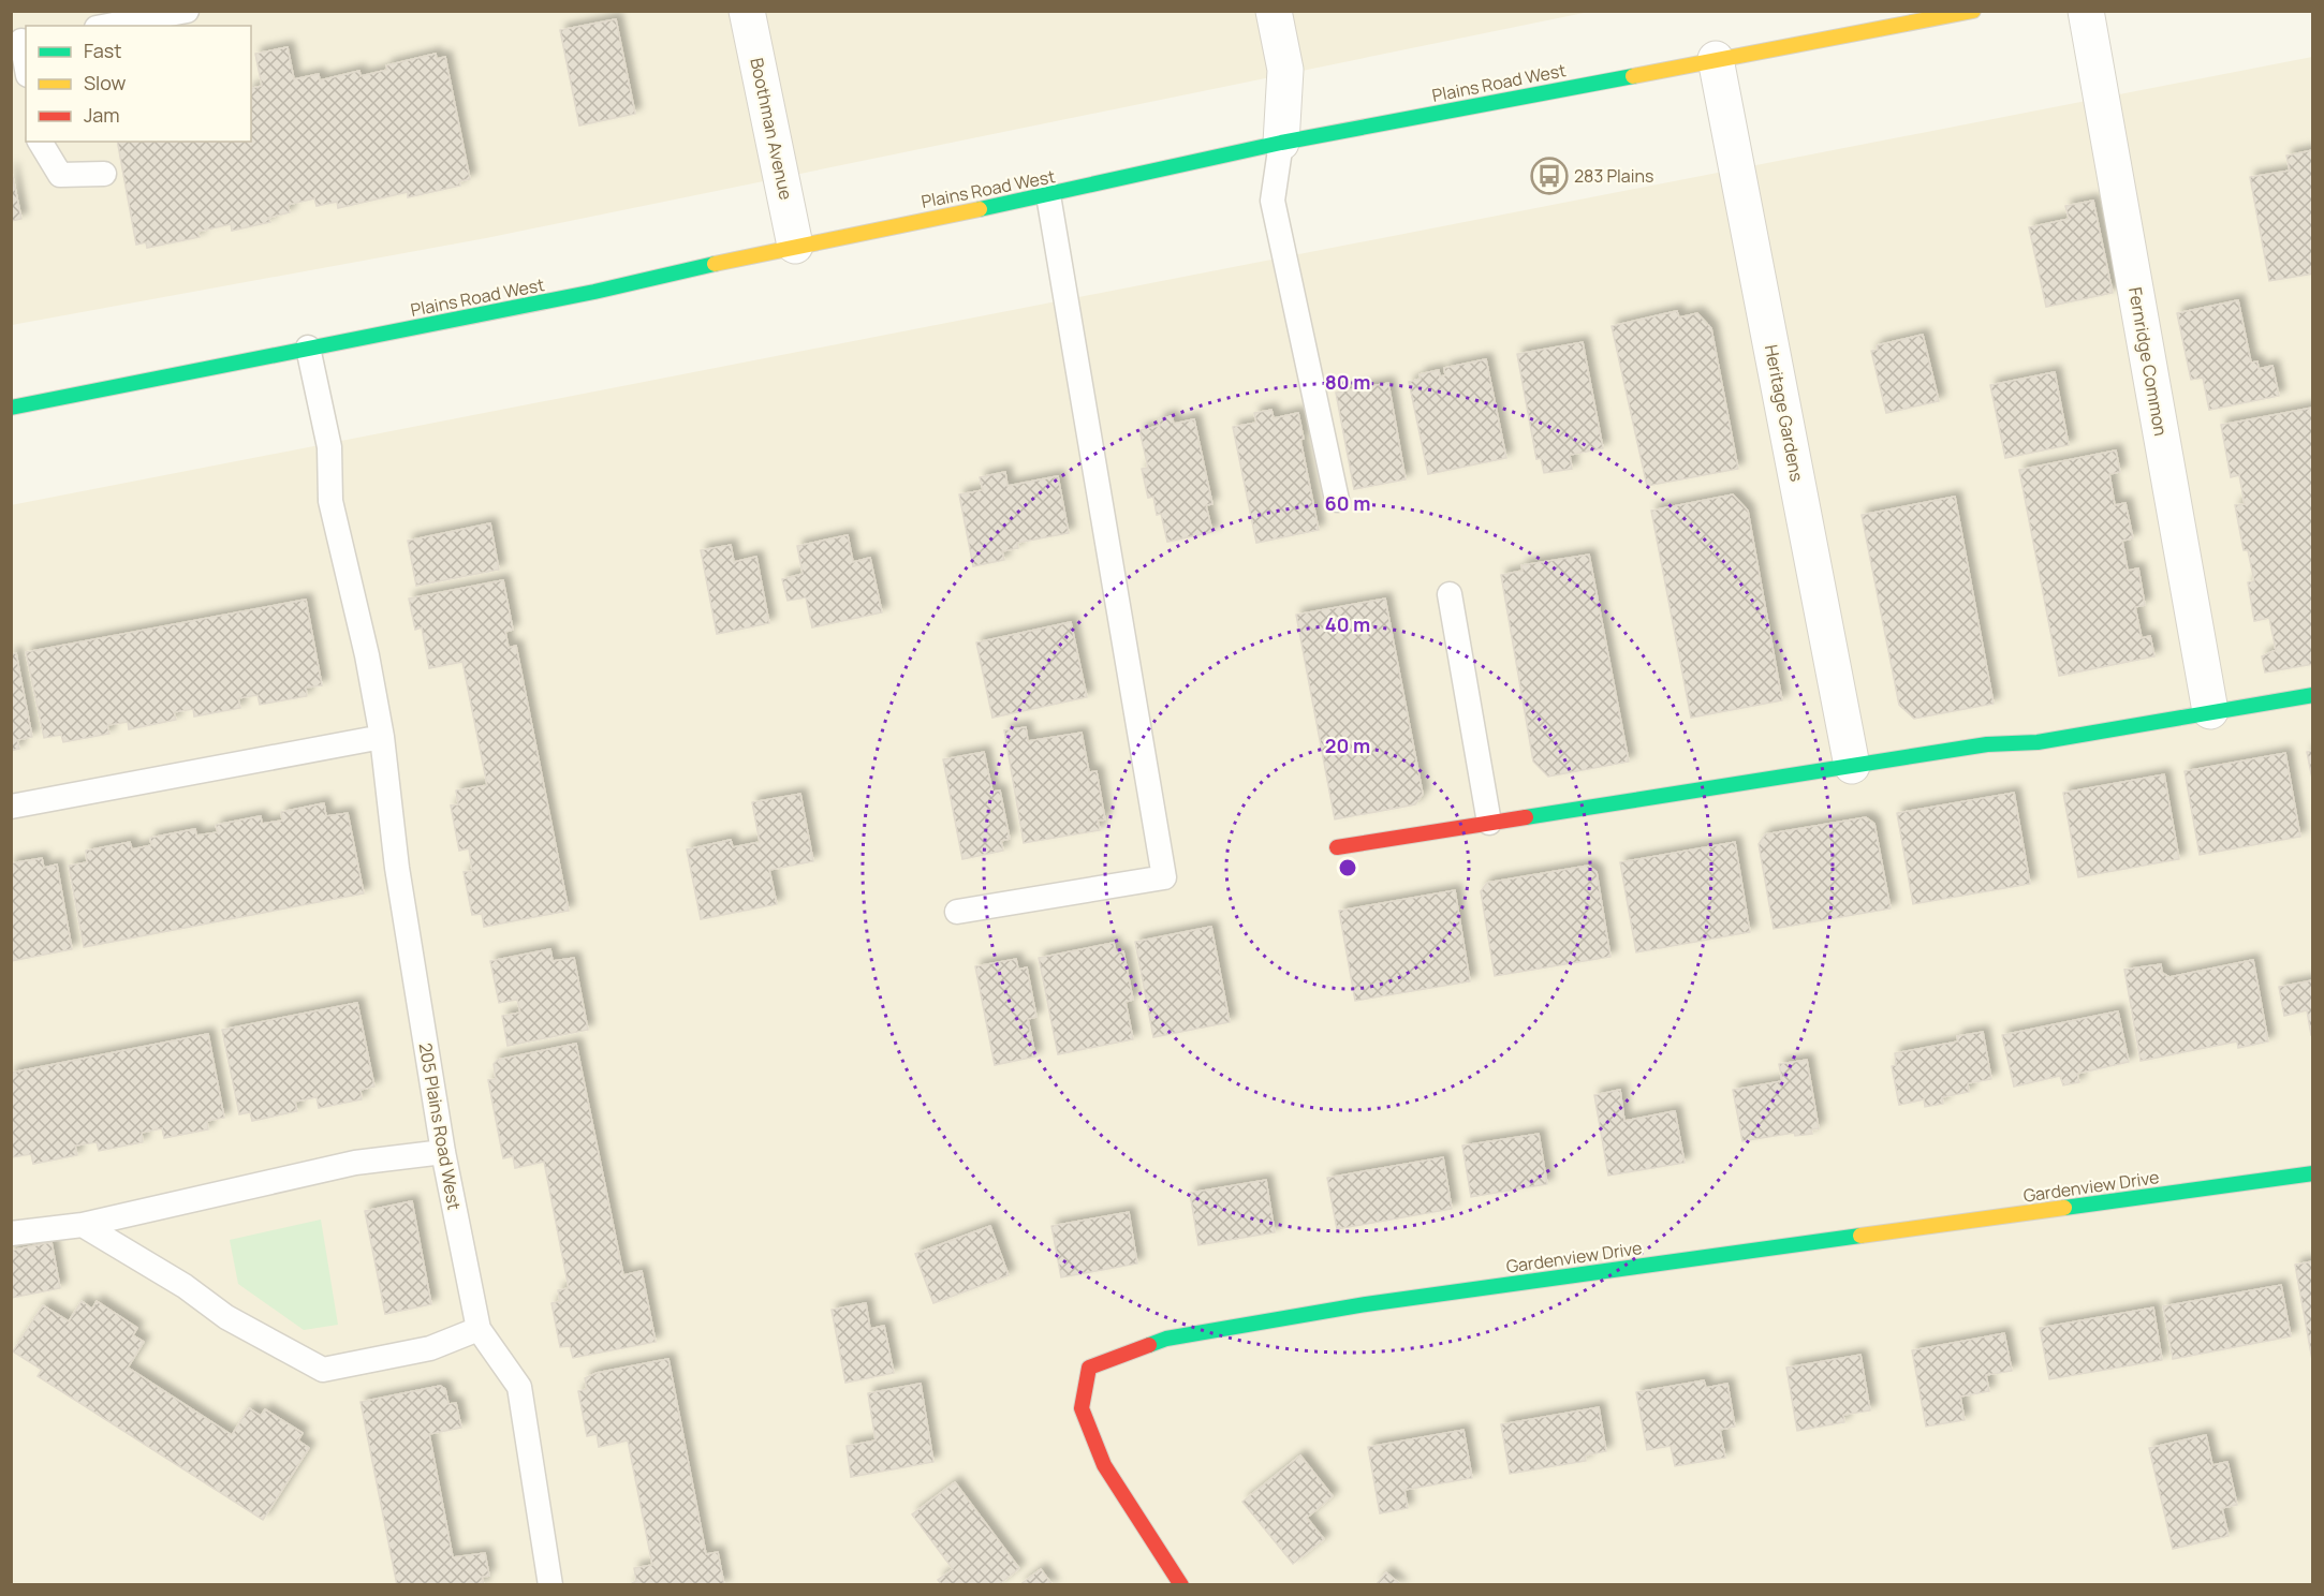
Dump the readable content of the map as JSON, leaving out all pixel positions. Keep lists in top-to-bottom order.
{
  "streets": {
    "street": [
      "Plains Road West",
      "Boothman Avenue",
      "Fernridge Common",
      "Heritage Gardens",
      "Gardenview Drive"
    ],
    "lane": ["205 Plains Road West"]
  },
  "crossings": [
    ["Plains Road West", "Boothman Avenue"],
    ["Plains Road West", "Heritage Gardens"],
    ["Plains Road West", "205 Plains Road West"]
  ],
  "places": {
    "bus stop": ["283 Plains"]
  },
  "legend": ["Fast", "Slow", "Jam"],
  "rings": [
    "80 m",
    "60 m",
    "40 m",
    "20 m"
  ]
}
